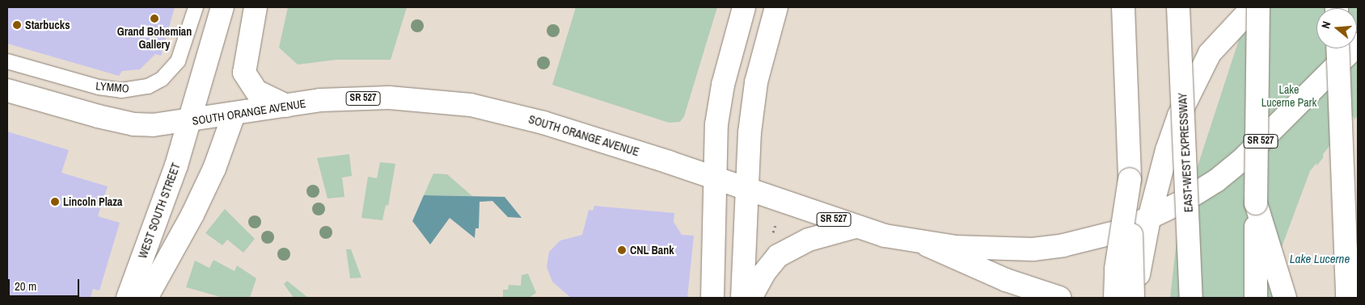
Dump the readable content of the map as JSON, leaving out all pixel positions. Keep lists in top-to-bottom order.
{
  "streets": {
    "main road": [
      "SR 527",
      "SOUTH ORANGE AVENUE",
      "EAST-WEST EXPRESSWAY",
      "WEST SOUTH STREET"
    ],
    "lane": ["LYMMO"]
  },
  "crossings": [
    ["SOUTH ORANGE AVENUE", "WEST SOUTH STREET"]
  ],
  "water": ["Lake Lucerne"],
  "parks": ["Lake Lucerne Park"],
  "places": [
    "Grand Bohemian Gallery",
    "Starbucks",
    "Lincoln Plaza",
    "CNL Bank"
  ],
  "scale_bar": "20 m",
  "north": "left"
}
